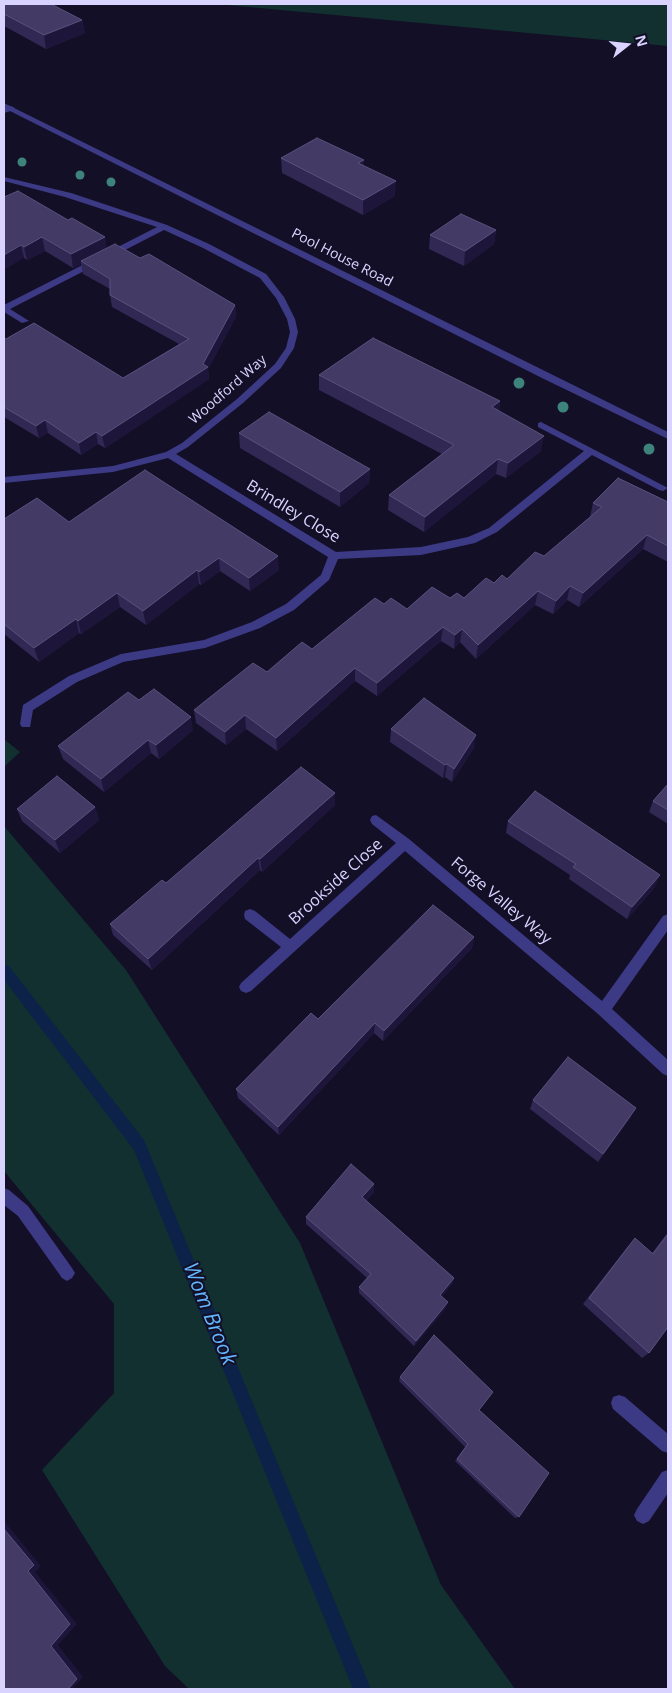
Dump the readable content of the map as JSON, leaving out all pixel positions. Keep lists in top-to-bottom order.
{
  "streets": {
    "street": [
      "Pool House Road",
      "Woodford Way",
      "Brindley Close",
      "Brookside Close",
      "Forge Valley Way"
    ]
  },
  "crossings": [
    ["Woodford Way", "Brindley Close"],
    ["Brookside Close", "Forge Valley Way"]
  ],
  "water": ["Wom Brook"],
  "north": "right"
}
